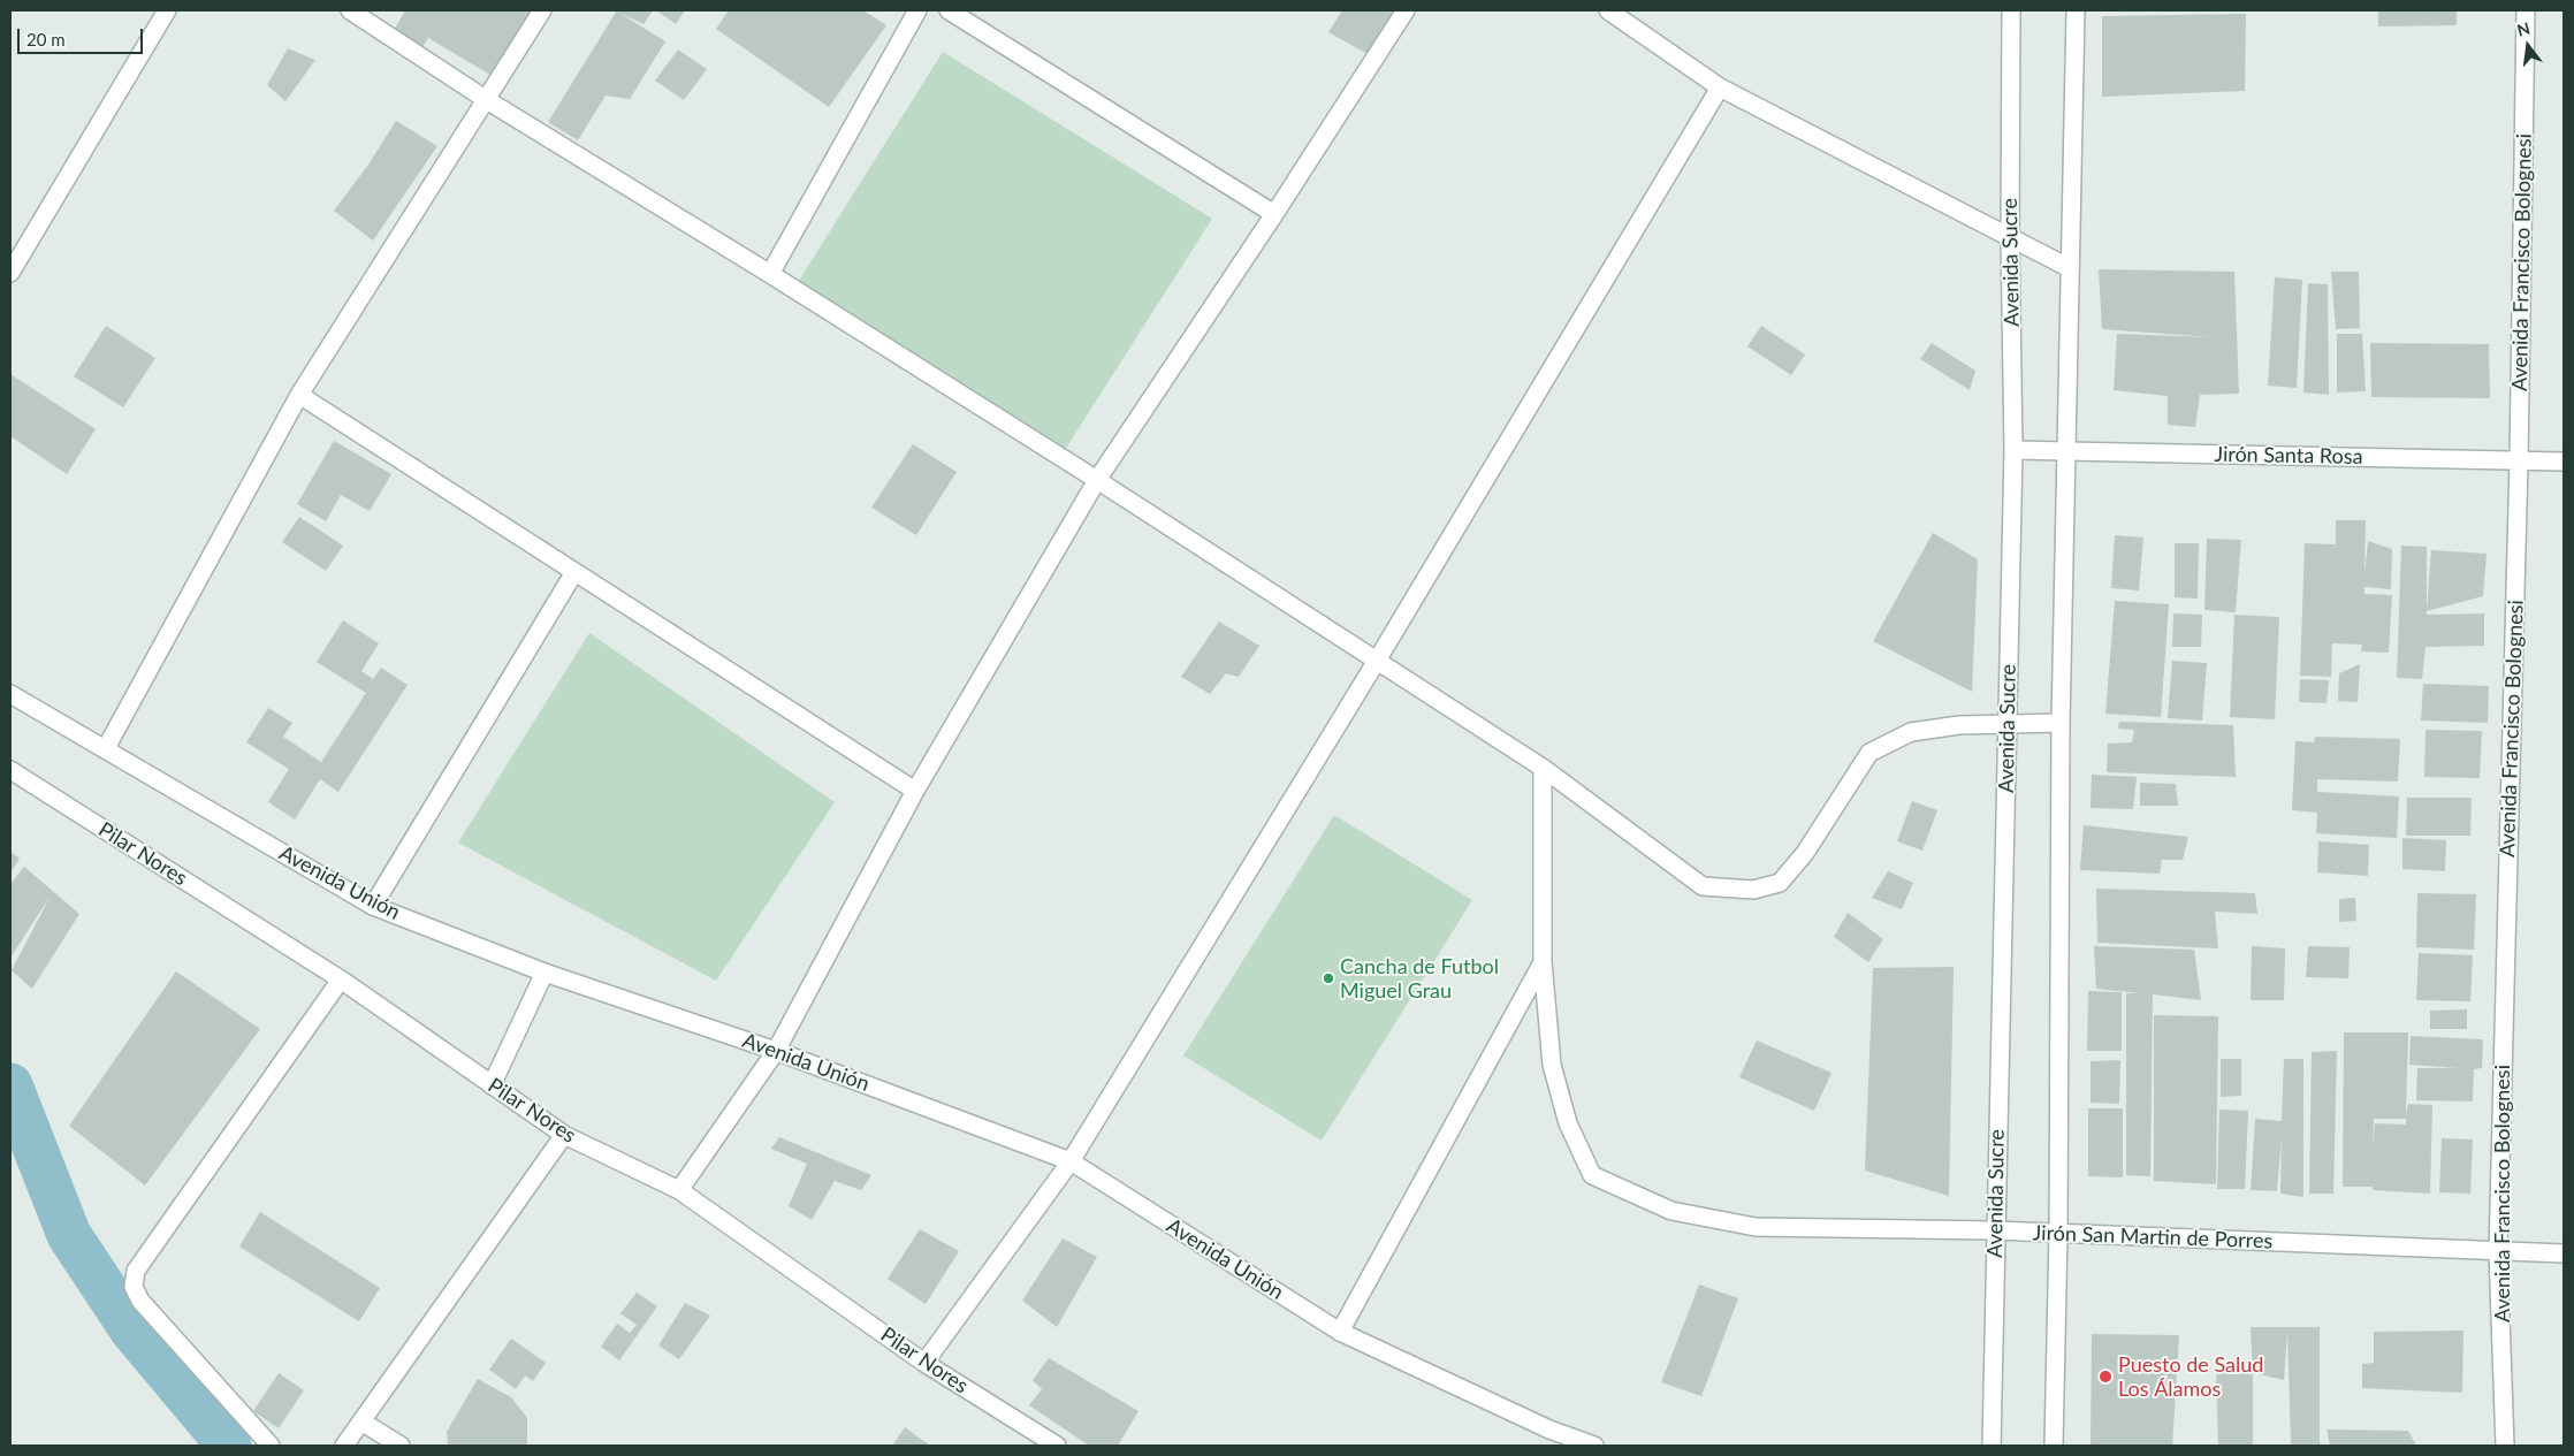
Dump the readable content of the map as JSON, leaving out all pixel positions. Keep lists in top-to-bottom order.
{
  "streets": {
    "street": [
      "Avenida Sucre",
      "Avenida Francisco Bolognesi",
      "Jirón Santa Rosa",
      "Pilar Nores",
      "Avenida Unión",
      "Jirón San Martin de Porres"
    ]
  },
  "crossings": [
    ["Avenida Sucre", "Jirón Santa Rosa"],
    ["Avenida Sucre", "Jirón San Martin de Porres"],
    ["Avenida Francisco Bolognesi", "Jirón Santa Rosa"],
    ["Avenida Francisco Bolognesi", "Jirón San Martin de Porres"]
  ],
  "places": ["Cancha de Futbol Miguel Grau", "Puesto de Salud Los Álamos"],
  "scale_bar": "20 m",
  "north": "top"
}
